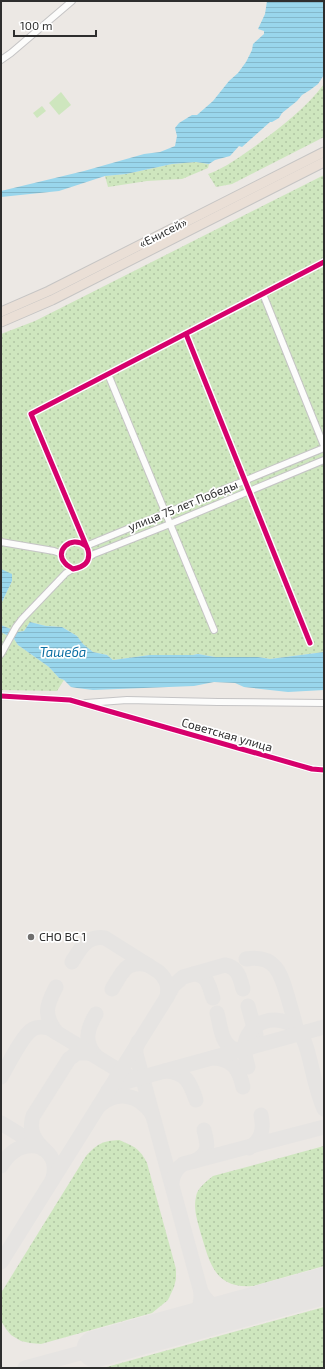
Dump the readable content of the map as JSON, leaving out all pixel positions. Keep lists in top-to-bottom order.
{
  "streets": {
    "highway": ["«Енисей»"],
    "street": ["улица 75 лет Победы", "Советская улица"]
  },
  "water": ["Ташеба"],
  "places": ["СНО ВС 1"],
  "scale_bar": "100 m"
}
